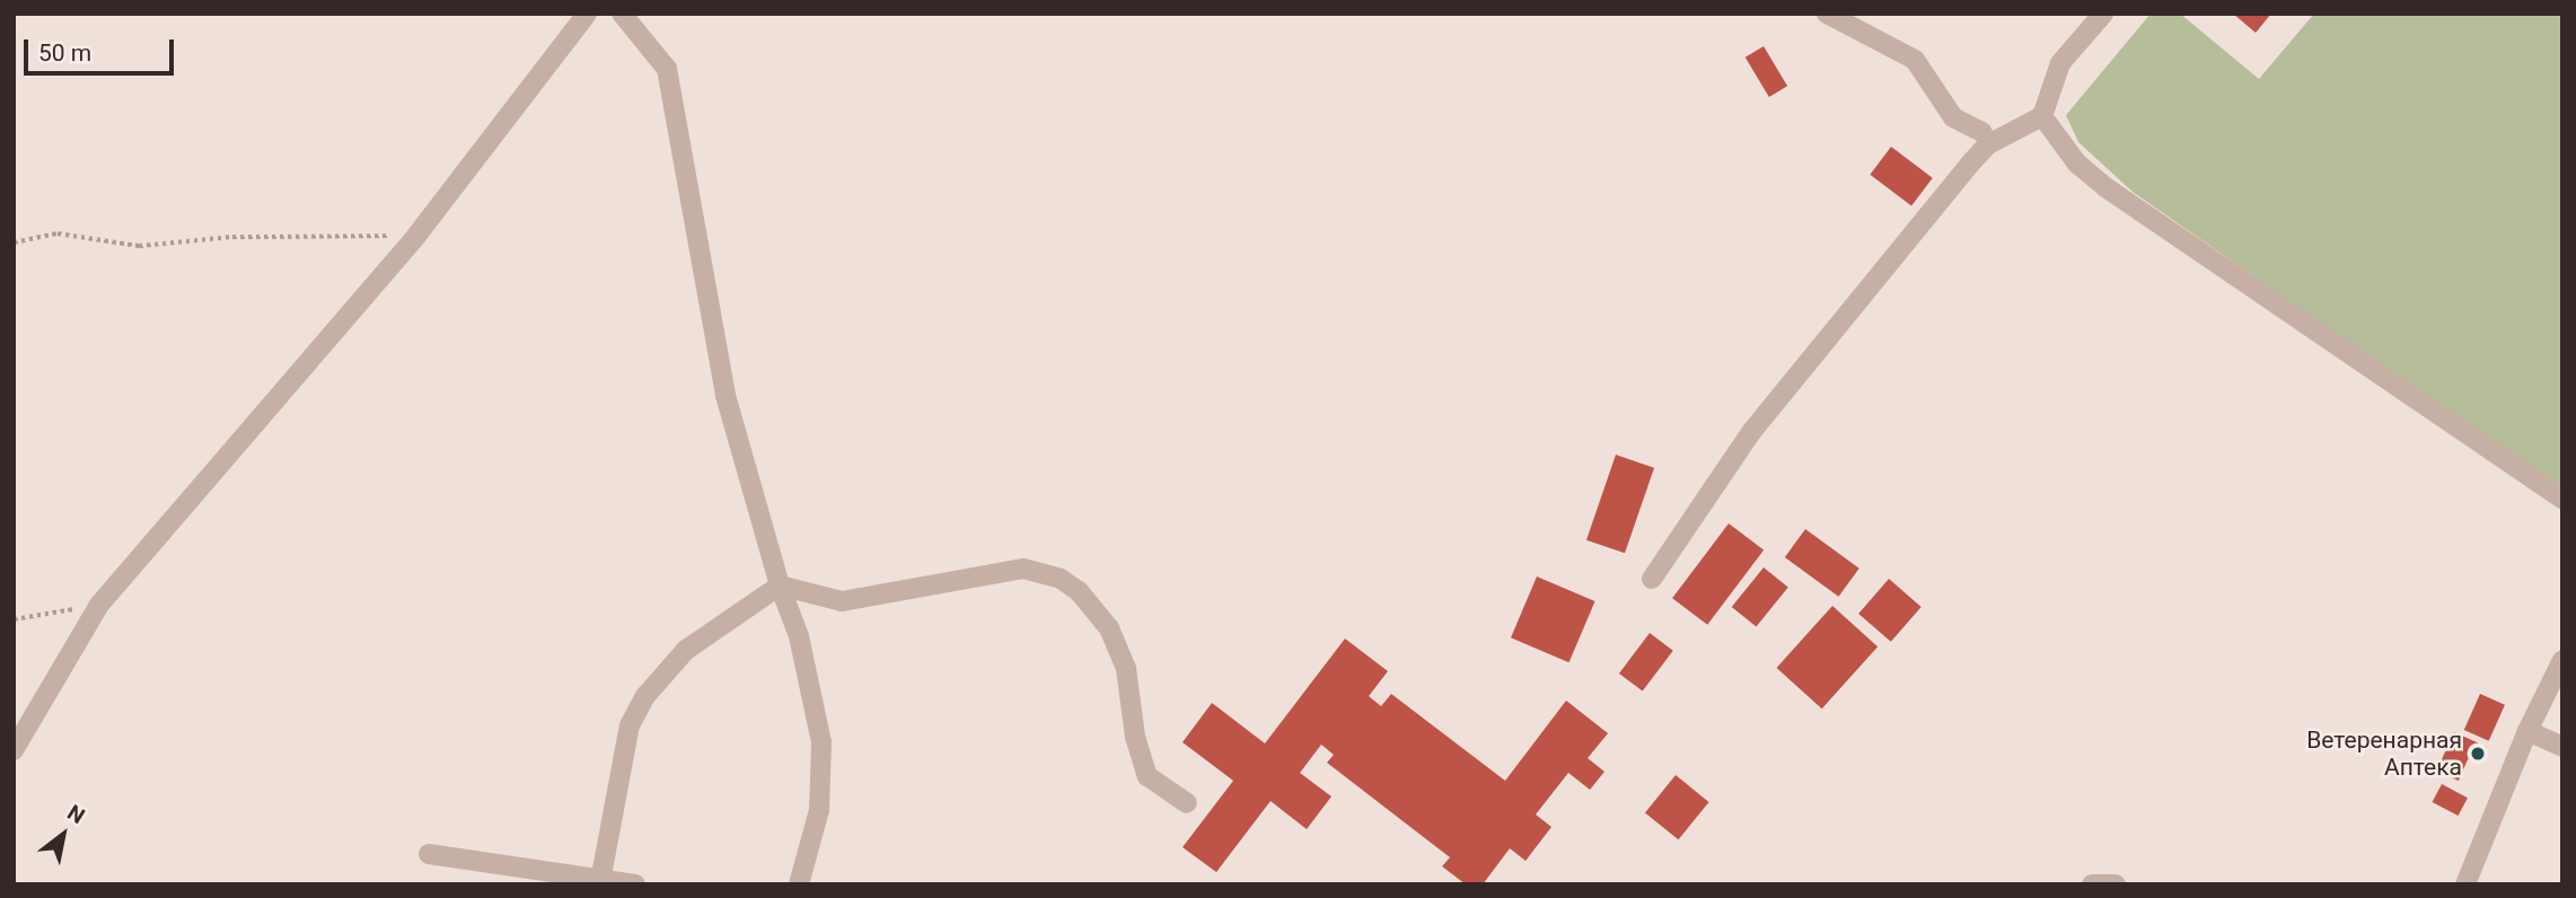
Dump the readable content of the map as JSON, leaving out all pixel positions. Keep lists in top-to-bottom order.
{
  "places": ["Ветеренарная Аптека"],
  "scale_bar": "50 m",
  "north": "top right"
}
